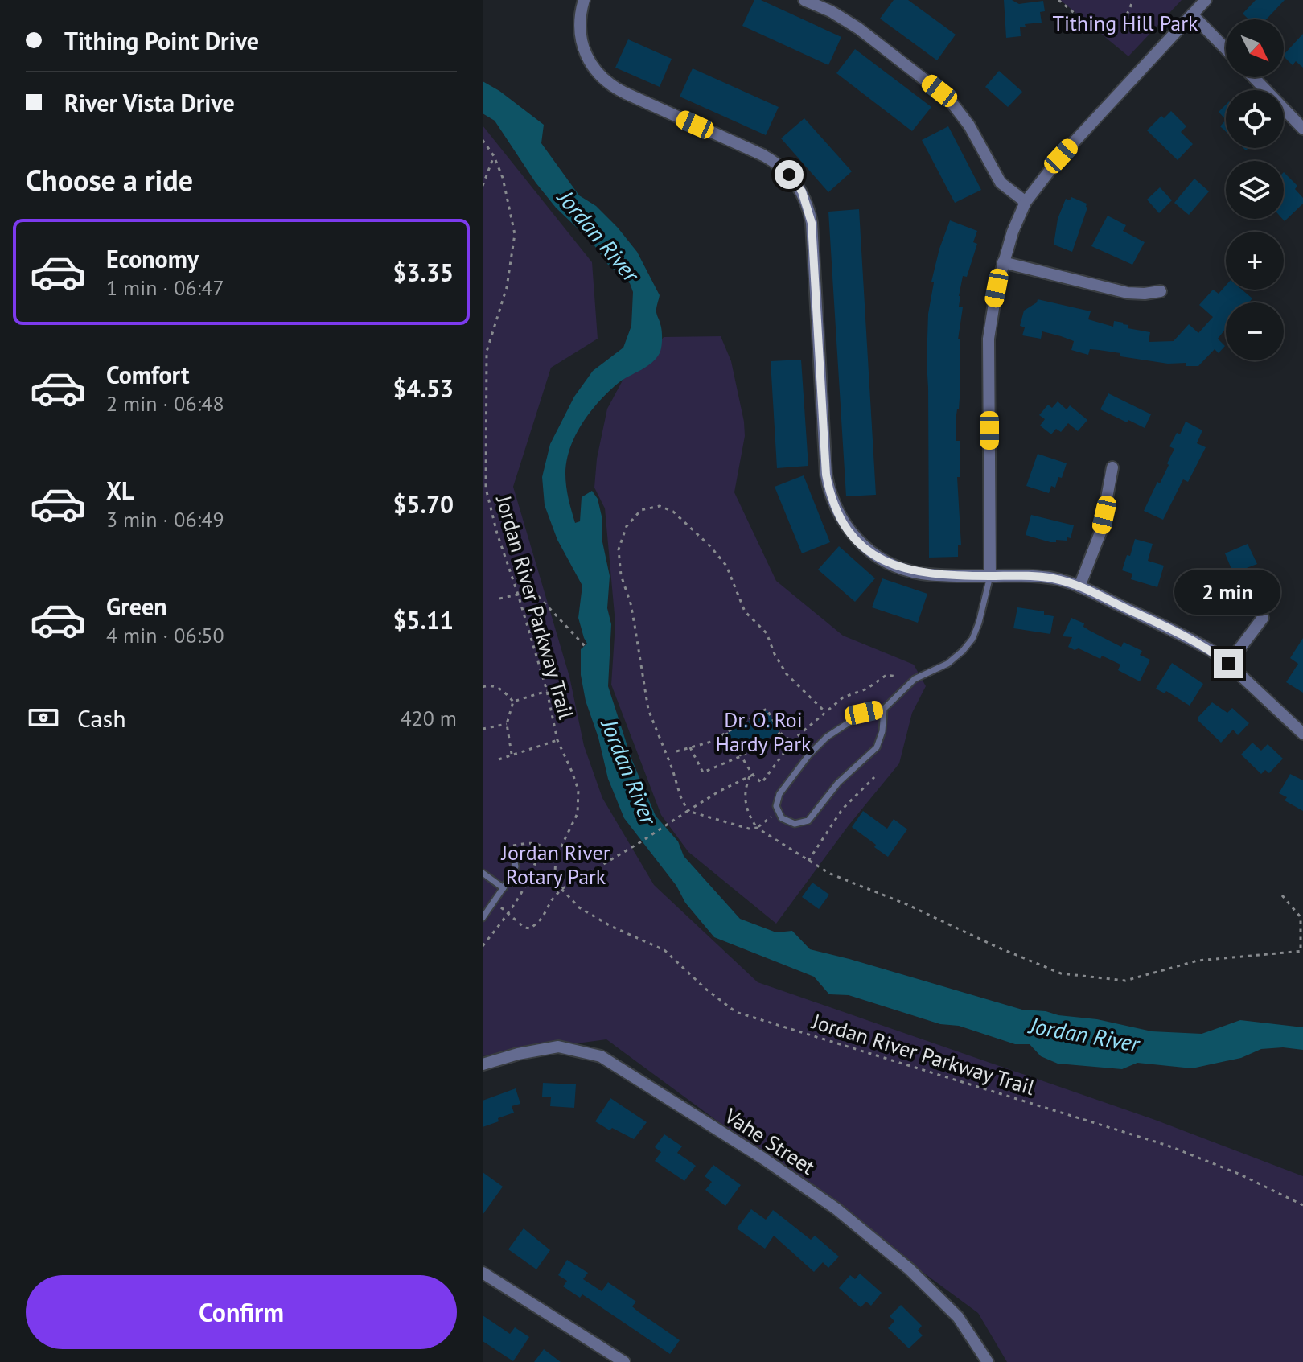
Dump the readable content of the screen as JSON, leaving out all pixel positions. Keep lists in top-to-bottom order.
{
  "streets": {
    "street": ["Vahe Street"],
    "path": ["Jordan River Parkway Trail"]
  },
  "water": ["Jordan River"],
  "parks": ["Tithing Hill Park", "Dr. O. Roi Hardy Park", "Jordan River Rotary Park"],
  "north": "bottom right",
  "page": {
    "banner": ["Tithing Point Drive", "River Vista Drive"],
    "map_buttons": ["+", "−"],
    "heading": "Choose a ride",
    "list": [
      {
        "name": "Economy",
        "note": "1 min · 06:47",
        "value": "$3.35"
      },
      {
        "name": "Comfort",
        "note": "2 min · 06:48",
        "value": "$4.53"
      },
      {
        "name": "XL",
        "note": "3 min · 06:49",
        "value": "$5.70"
      },
      {
        "name": "Green",
        "note": "4 min · 06:50",
        "value": "$5.11"
      }
    ],
    "bubble": "2 min",
    "pay": ["Cash", "420 m"],
    "buttons": "Confirm"
  }
}
